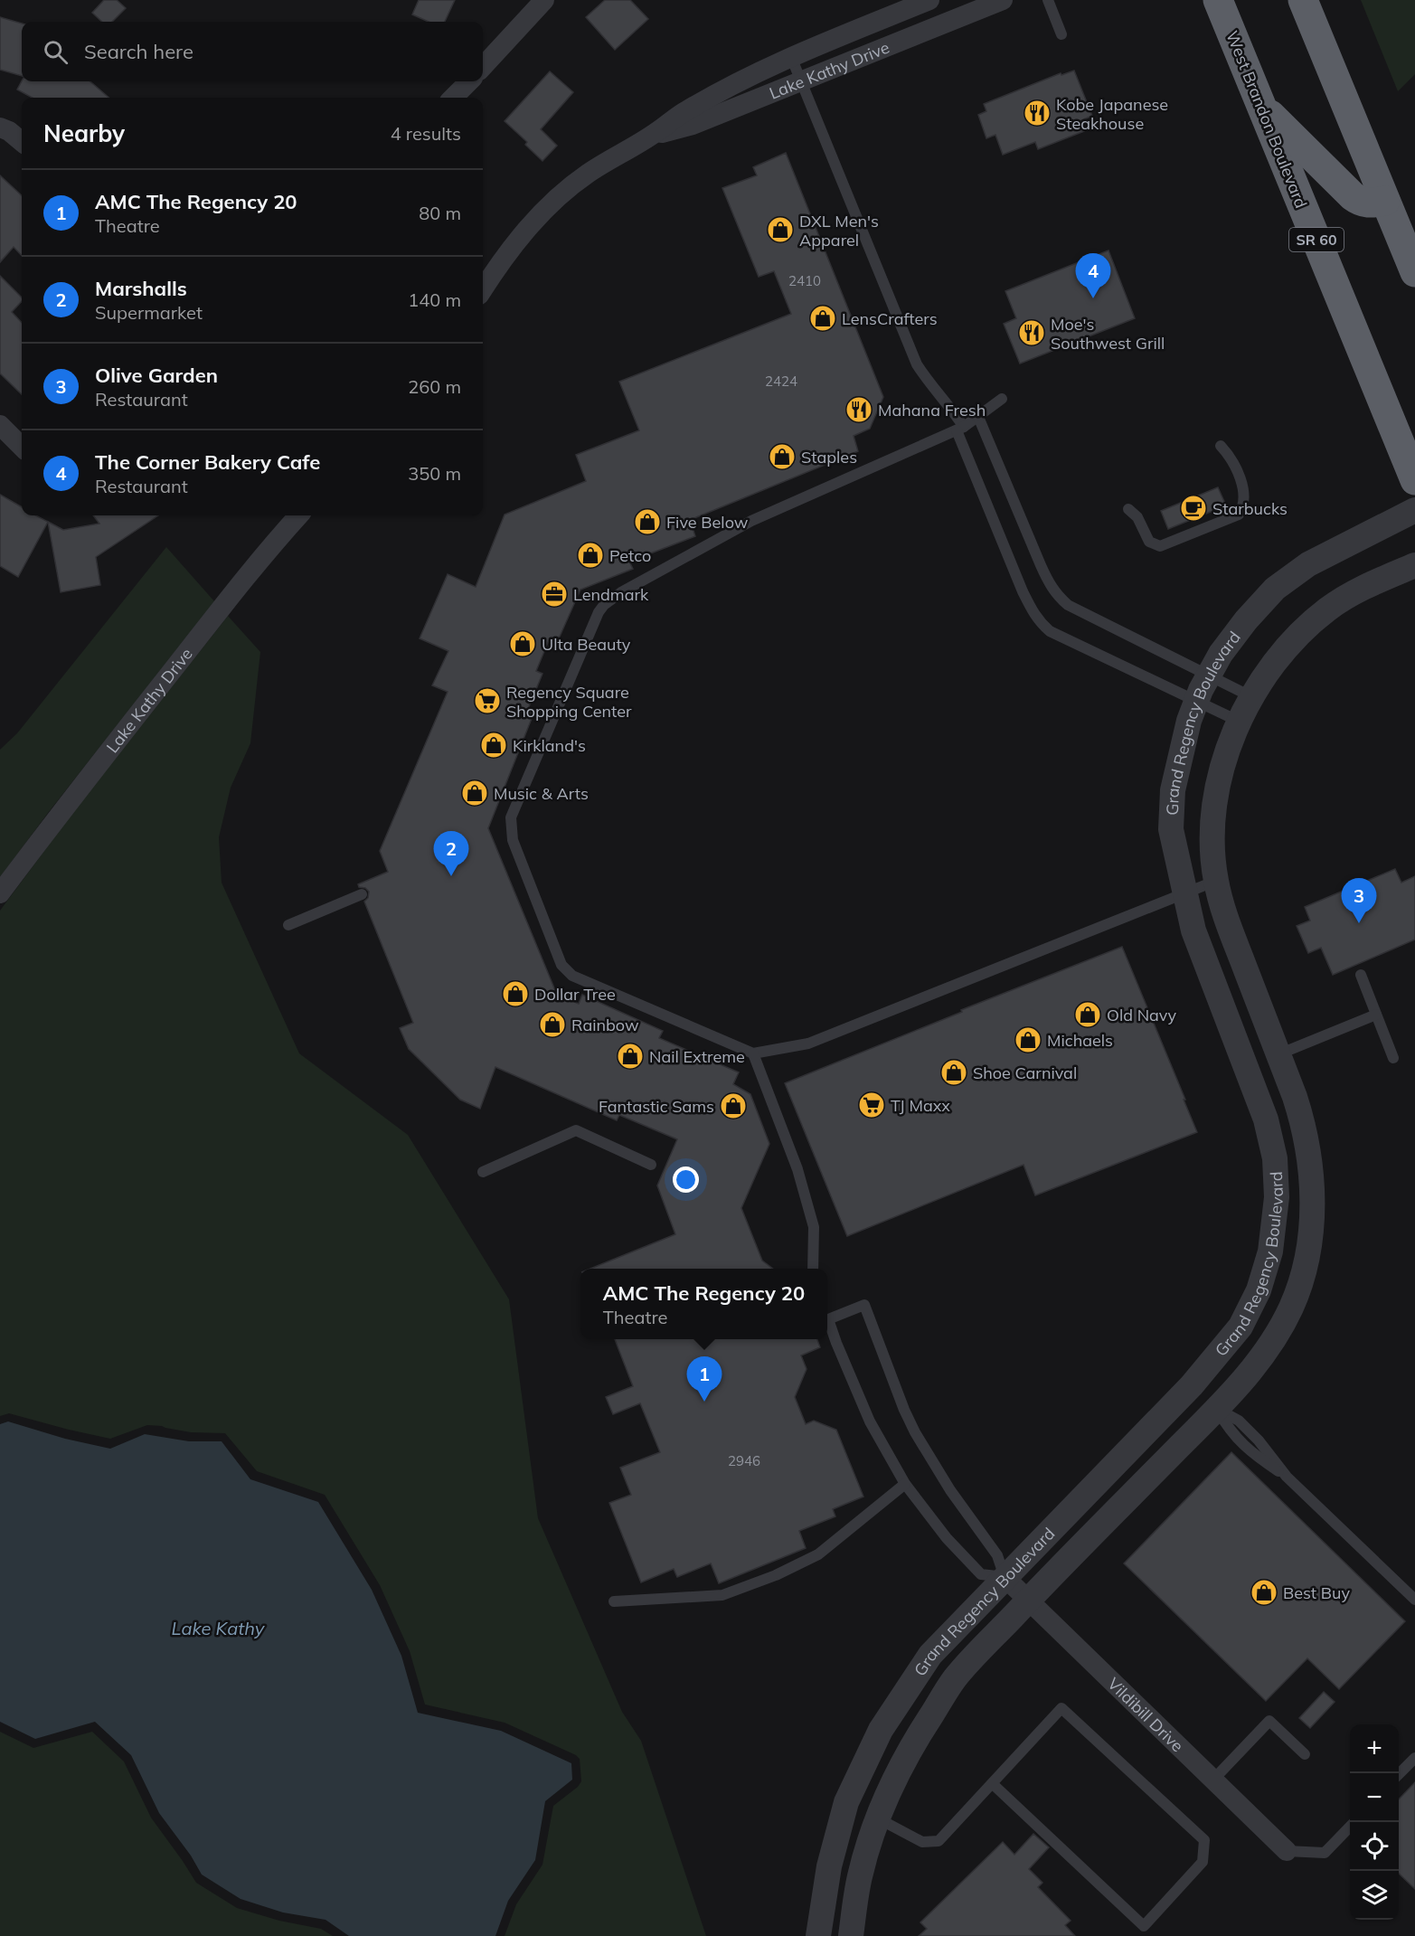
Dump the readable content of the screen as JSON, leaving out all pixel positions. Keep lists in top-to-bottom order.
{
  "streets": {
    "highway": ["West Brandon Boulevard", "SR 60"],
    "street": ["Lake Kathy Drive", "Grand Regency Boulevard", "Vildibill Drive"]
  },
  "crossings": [
    ["Grand Regency Boulevard", "Vildibill Drive"]
  ],
  "water": ["Lake Kathy"],
  "places": {
    "restaurant": ["Kobe Japanese Steakhouse", "Moe's Southwest Grill", "Mahana Fresh"],
    "shop": [
      "DXL Men's Apparel",
      "LensCrafters",
      "Staples",
      "Five Below",
      "Petco",
      "Ulta Beauty",
      "Kirkland's",
      "Music & Arts",
      "Dollar Tree",
      "Old Navy",
      "Rainbow",
      "Michaels",
      "Nail Extreme",
      "Shoe Carnival",
      "Fantastic Sams",
      "Best Buy"
    ],
    "cafe": ["Starbucks"],
    "office": ["Lendmark"],
    "supermarket": ["Regency Square Shopping Center", "TJ Maxx"]
  },
  "house_numbers": ["2410", "2424", "2946"],
  "page": {
    "search": "Search here",
    "heading": ["Nearby", "4 results"],
    "list": [
      {
        "mark": "1",
        "name": "AMC The Regency 20",
        "note": "Theatre",
        "value": "80 m"
      },
      {
        "mark": "2",
        "name": "Marshalls",
        "note": "Supermarket",
        "value": "140 m"
      },
      {
        "mark": "3",
        "name": "Olive Garden",
        "note": "Restaurant",
        "value": "260 m"
      },
      {
        "mark": "4",
        "name": "The Corner Bakery Cafe",
        "note": "Restaurant",
        "value": "350 m"
      }
    ],
    "pins": [
      "4",
      "2",
      "3",
      "1"
    ],
    "popup": ["AMC The Regency 20", "Theatre"],
    "map_buttons": ["+", "−"]
  }
}
